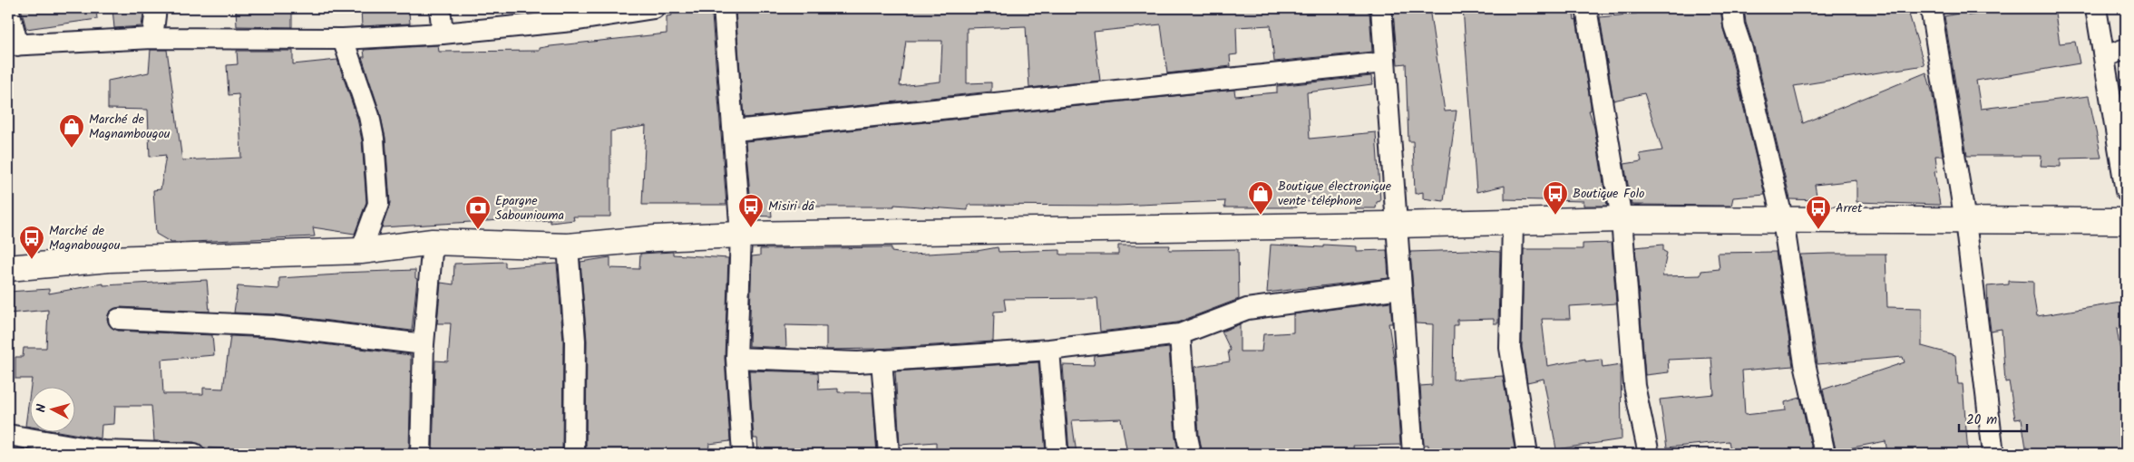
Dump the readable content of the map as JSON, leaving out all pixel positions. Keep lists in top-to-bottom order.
{
  "places": {
    "shop": ["Marché de Magnambougou", "Boutique électronique vente téléphone"],
    "bus stop": [
      "Boutique Folo",
      "Misiri dâ",
      "Arret",
      "Marché de Magnabougou"
    ],
    "bank": ["Epargne Sabouniouma"]
  },
  "scale_bar": "20 m",
  "north": "left"
}
